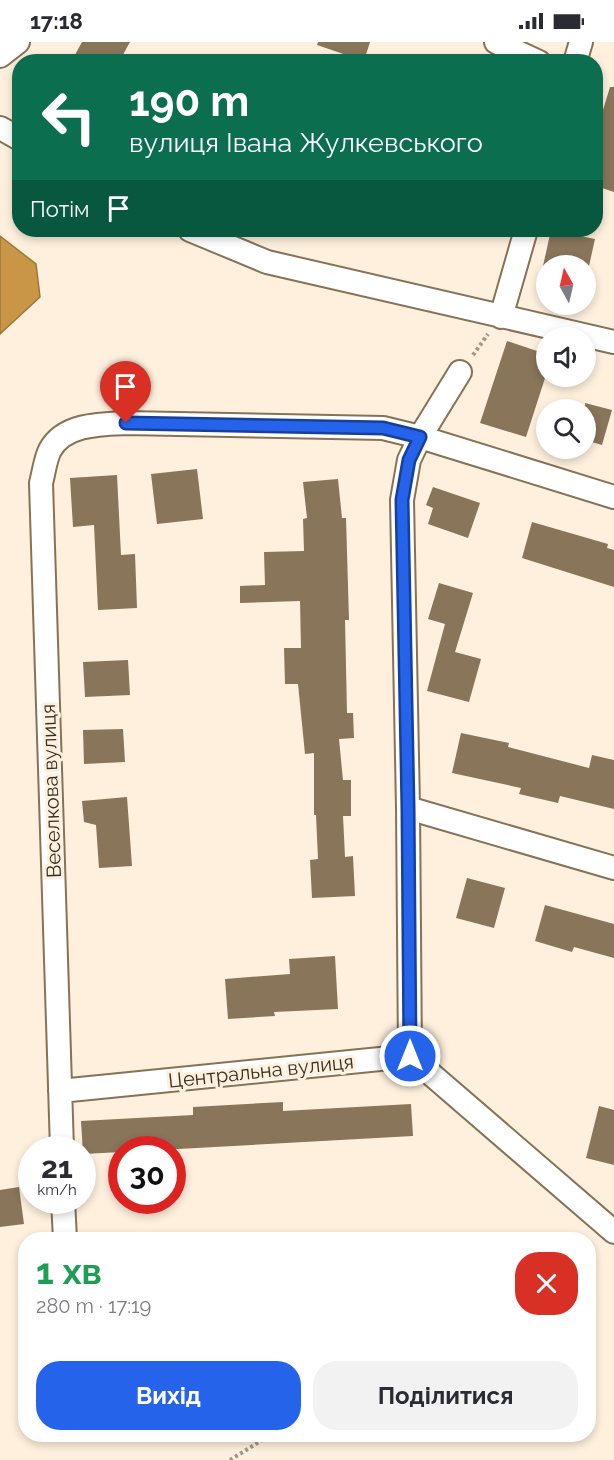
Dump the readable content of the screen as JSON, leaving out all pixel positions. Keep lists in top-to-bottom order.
{
  "streets": {
    "street": ["Веселкова вулиця", "Центральна вулиця"]
  },
  "crossings": [
    ["Веселкова вулиця", "Центральна вулиця"]
  ],
  "north": "top",
  "page": {
    "status": "17:18",
    "turn": ["190 m", "вулиця Івана Жулкевського"],
    "then": "Потім",
    "speed": "21 km/h",
    "limit": "30",
    "heading": ["1 хв", "280 m · 17:19"],
    "buttons": ["Вихід", "Поділитися"]
  }
}
